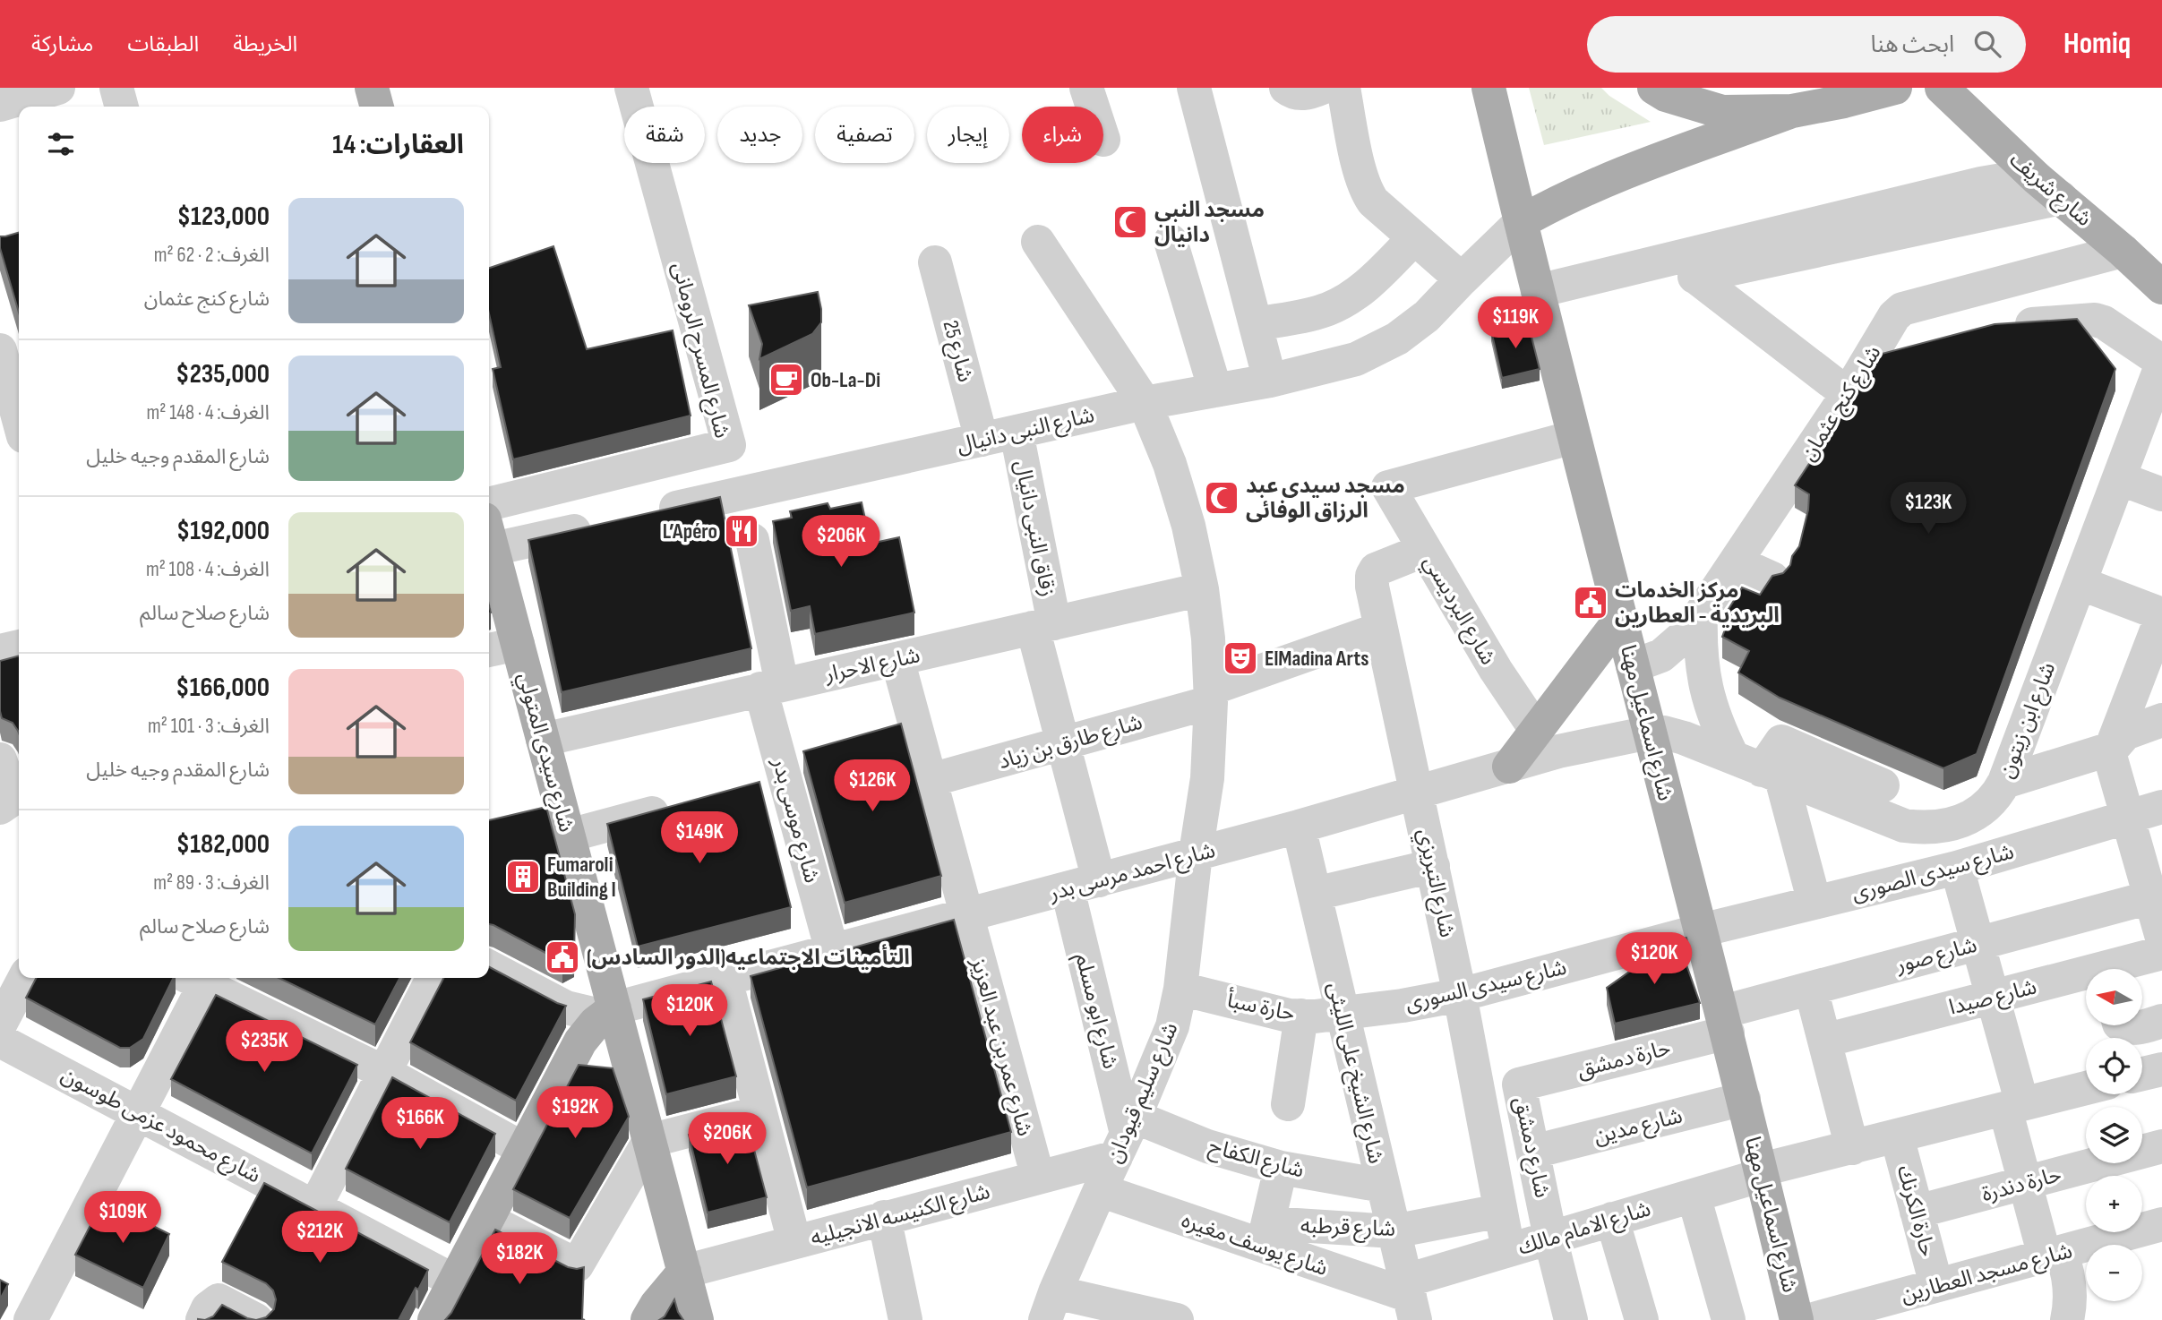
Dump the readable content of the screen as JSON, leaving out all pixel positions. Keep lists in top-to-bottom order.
{
  "streets": {
    "main road": ["شارع شريف", "شارع اسماعيل مهنا", "شارع سيدى المتولي"],
    "street": [
      "شارع المسرح الرومانى",
      "شارع 25",
      "شارع كنج عثمان",
      "شارع النبى دانيال",
      "زقاق النبى دانيال",
      "شارع البرديسي",
      "شارع الاحرار",
      "شارع ابن زيتون",
      "شارع طارق بن زياد",
      "شارع موسى بدر",
      "شارع احمد مرسى بدر",
      "شارع سيدى الصورى",
      "شارع التبريزي",
      "شارع صور",
      "شارع سيدى السورى",
      "شارع صيدا",
      "حارة سبأ",
      "شارع ابو مسلم",
      "شارع عمر بن عبد العزيز",
      "حارة دمشق",
      "شارع الشيخ على الليثى",
      "شارع سليم قيودان",
      "شارع محمود عزمى طوسون",
      "شارع مدين",
      "شارع دمشق",
      "شارع الكفاح",
      "حارة دندرة",
      "حارة الكرنك",
      "شارع الكنيسه الانجيليه",
      "شارع قرطبه",
      "شارع الامام مالك",
      "شارع يوسف مغيره",
      "شارع مسجد العطارين"
    ]
  },
  "crossings": [
    ["شارع شريف", "شارع كنج عثمان"],
    ["شارع 25", "شارع النبى دانيال"],
    ["شارع كنج عثمان", "شارع اسماعيل مهنا"],
    ["شارع النبى دانيال", "زقاق النبى دانيال"],
    ["شارع النبى دانيال", "شارع اسماعيل مهنا"],
    ["شارع النبى دانيال", "شارع سليم قيودان"],
    ["زقاق النبى دانيال", "شارع الاحرار"],
    ["زقاق النبى دانيال", "شارع طارق بن زياد"],
    ["زقاق النبى دانيال", "شارع ابو مسلم"],
    ["شارع البرديسي", "شارع اسماعيل مهنا"],
    ["شارع البرديسي", "شارع التبريزي"],
    ["شارع الاحرار", "شارع سيدى المتولي"],
    ["شارع الاحرار", "شارع موسى بدر"],
    ["شارع الاحرار", "شارع عمر بن عبد العزيز"],
    ["شارع الاحرار", "شارع سليم قيودان"],
    ["شارع ابن زيتون", "شارع اسماعيل مهنا"],
    ["شارع ابن زيتون", "شارع احمد مرسى بدر"],
    ["شارع اسماعيل مهنا", "شارع احمد مرسى بدر"],
    ["شارع اسماعيل مهنا", "شارع سيدى الصورى"],
    ["شارع اسماعيل مهنا", "شارع صور"],
    ["شارع اسماعيل مهنا", "شارع سيدى السورى"],
    ["شارع اسماعيل مهنا", "حارة دمشق"],
    ["شارع اسماعيل مهنا", "شارع مدين"],
    ["شارع اسماعيل مهنا", "شارع الامام مالك"],
    ["شارع طارق بن زياد", "شارع التبريزي"],
    ["شارع طارق بن زياد", "شارع ابو مسلم"],
    ["شارع طارق بن زياد", "شارع عمر بن عبد العزيز"],
    ["شارع طارق بن زياد", "شارع سليم قيودان"],
    ["شارع سيدى المتولي", "شارع احمد مرسى بدر"],
    ["شارع سيدى المتولي", "شارع الكنيسه الانجيليه"],
    ["شارع موسى بدر", "شارع احمد مرسى بدر"],
    ["شارع احمد مرسى بدر", "شارع التبريزي"],
    ["شارع احمد مرسى بدر", "شارع ابو مسلم"],
    ["شارع احمد مرسى بدر", "شارع عمر بن عبد العزيز"],
    ["شارع احمد مرسى بدر", "شارع الشيخ على الليثى"],
    ["شارع احمد مرسى بدر", "شارع سليم قيودان"],
    ["شارع سيدى الصورى", "شارع سيدى السورى"],
    ["شارع التبريزي", "شارع سيدى السورى"],
    ["شارع التبريزي", "شارع قرطبه"],
    ["شارع التبريزي", "شارع الامام مالك"],
    ["شارع صور", "حارة دمشق"],
    ["شارع سيدى السورى", "حارة سبأ"],
    ["شارع سيدى السورى", "شارع الشيخ على الليثى"],
    ["حارة سبأ", "شارع الشيخ على الليثى"],
    ["حارة سبأ", "شارع سليم قيودان"],
    ["شارع ابو مسلم", "شارع سليم قيودان"],
    ["شارع ابو مسلم", "شارع الكفاح"],
    ["شارع ابو مسلم", "شارع الكنيسه الانجيليه"],
    ["شارع عمر بن عبد العزيز", "شارع الكنيسه الانجيليه"],
    ["حارة دمشق", "شارع دمشق"],
    ["شارع الشيخ على الليثى", "شارع الكفاح"],
    ["شارع الشيخ على الليثى", "شارع قرطبه"],
    ["شارع الشيخ على الليثى", "شارع الامام مالك"],
    ["شارع الشيخ على الليثى", "شارع يوسف مغيره"],
    ["شارع سليم قيودان", "شارع الكفاح"],
    ["شارع سليم قيودان", "شارع الكنيسه الانجيليه"],
    ["شارع سليم قيودان", "شارع يوسف مغيره"],
    ["شارع مدين", "شارع دمشق"],
    ["شارع دمشق", "شارع الامام مالك"],
    ["شارع الكفاح", "شارع الكنيسه الانجيليه"],
    ["حارة دندرة", "حارة الكرنك"],
    ["حارة الكرنك", "شارع الامام مالك"],
    ["حارة الكرنك", "شارع مسجد العطارين"],
    ["شارع قرطبه", "شارع يوسف مغيره"],
    ["شارع الامام مالك", "شارع يوسف مغيره"]
  ],
  "places": {
    "mosque": ["مسجد النبي دانيال", "مسجد سيدى عبد الرزاق الوفائى"],
    "cafe": ["Ob-La-Di"],
    "restaurant": ["L’Apéro"],
    "public building": ["مركز الخدمات البريدية - العطارين", "التأمينات الاجتماعيه(الدور السادس)"],
    "theatre": ["ElMadina Arts"],
    "building": ["Fumaroli Building I"]
  },
  "north": "left",
  "page": {
    "header": "Homiq",
    "search": "ابحث هنا",
    "nav": ["الخريطة", "الطبقات", "مشاركة"],
    "chip": [
      "شراء",
      "إيجار",
      "تصفية",
      "جديد",
      "شقة"
    ],
    "heading": "العقارات: 14",
    "list": [
      {
        "name": "$123,000",
        "note": "الغرف: 2 · 62 m² · شارع كنج عثمان"
      },
      {
        "name": "$235,000",
        "note": "الغرف: 4 · 148 m² · شارع المقدم وجيه خليل"
      },
      {
        "name": "$192,000",
        "note": "الغرف: 4 · 108 m² · شارع صلاح سالم"
      },
      {
        "name": "$166,000",
        "note": "الغرف: 3 · 101 m² · شارع المقدم وجيه خليل"
      },
      {
        "name": "$182,000",
        "note": "الغرف: 3 · 89 m² · شارع صلاح سالم"
      }
    ],
    "price": [
      "$119K",
      "$123K",
      "$206K",
      "$126K",
      "$149K",
      "$120K",
      "$120K",
      "$235K",
      "$192K",
      "$166K",
      "$206K",
      "$109K",
      "$212K",
      "$182K"
    ],
    "map_buttons": ["+", "−"]
  }
}
